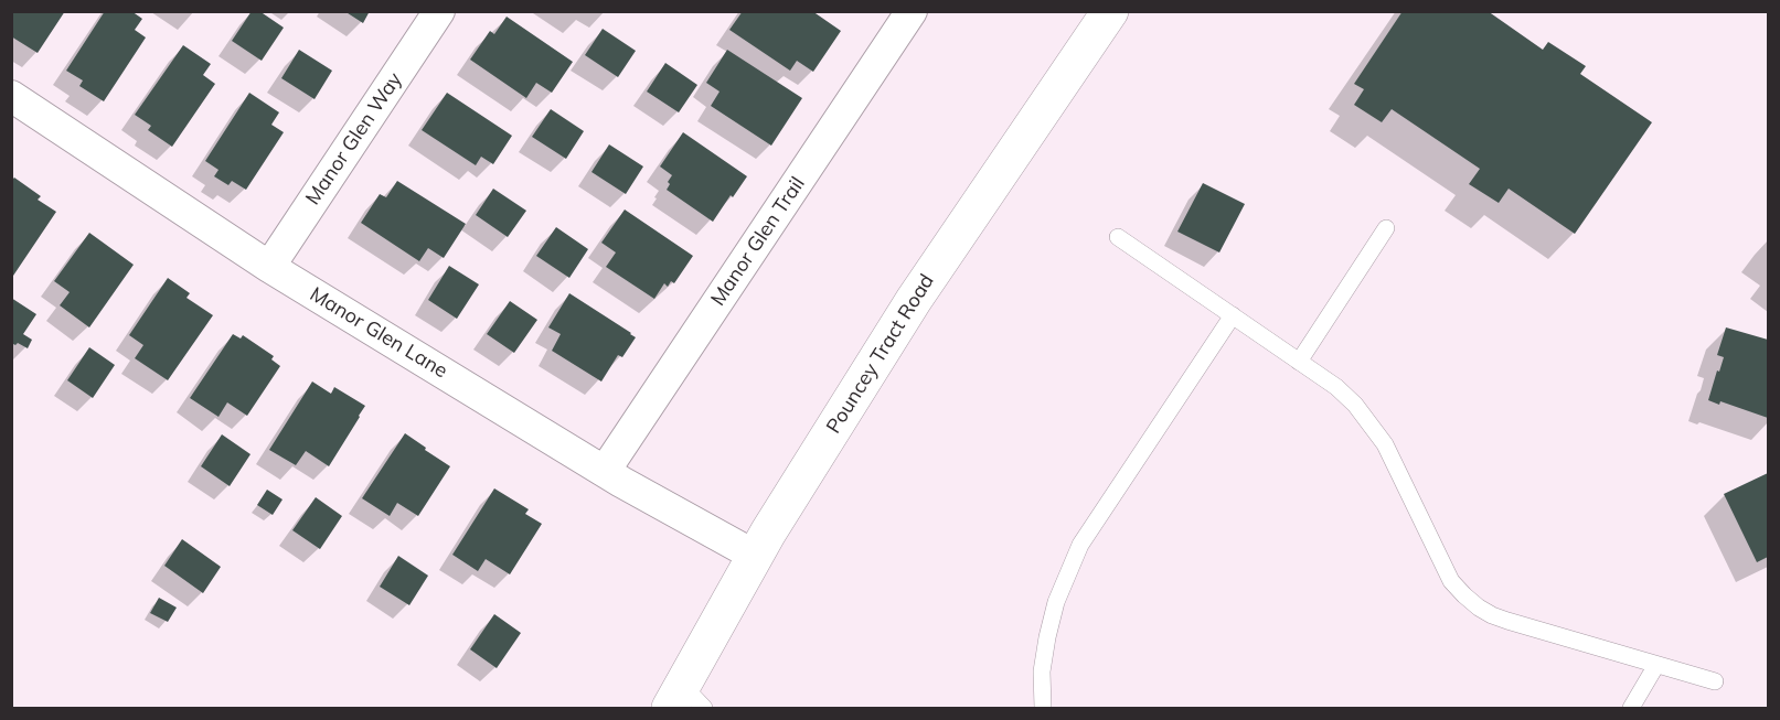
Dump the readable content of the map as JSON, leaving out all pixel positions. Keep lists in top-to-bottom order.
{
  "streets": {
    "main road": ["Pouncey Tract Road"],
    "street": ["Manor Glen Way", "Manor Glen Trail", "Manor Glen Lane"]
  },
  "crossings": [
    ["Manor Glen Way", "Manor Glen Lane"],
    ["Manor Glen Trail", "Manor Glen Lane"],
    ["Manor Glen Lane", "Pouncey Tract Road"]
  ]
}
